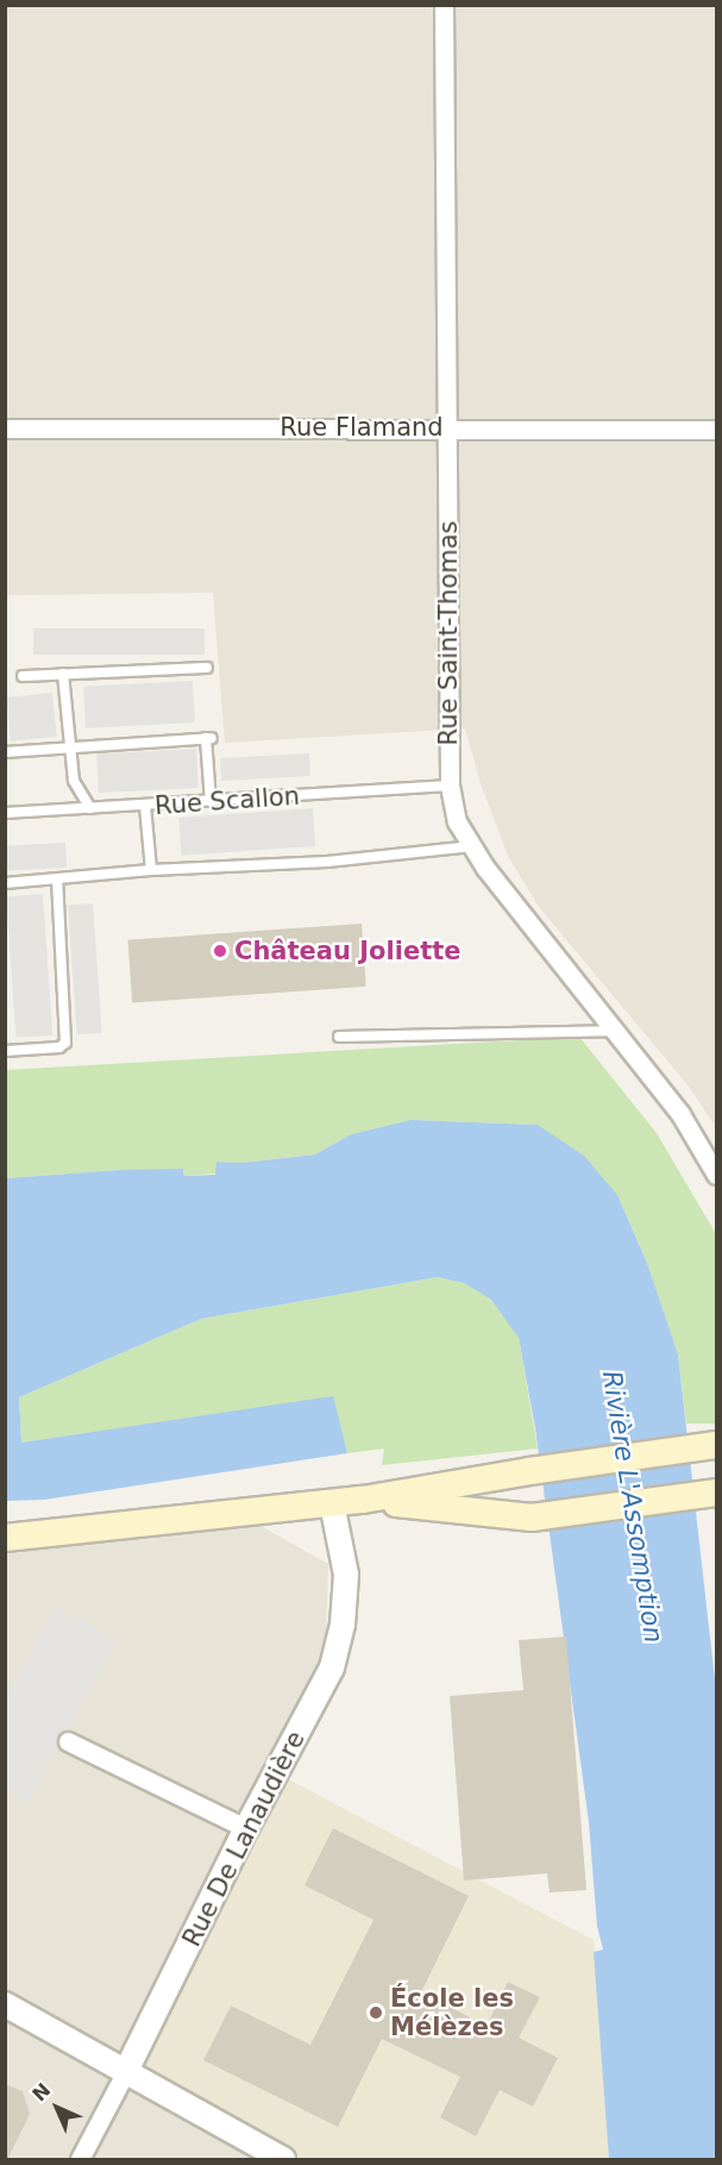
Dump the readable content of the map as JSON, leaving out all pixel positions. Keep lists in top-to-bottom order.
{
  "streets": {
    "street": ["Rue Flamand", "Rue Saint-Thomas", "Rue De Lanaudière"],
    "lane": ["Rue Scallon"]
  },
  "crossings": [
    ["Rue Flamand", "Rue Saint-Thomas"],
    ["Rue Saint-Thomas", "Rue Scallon"]
  ],
  "water": ["Rivière L'Assomption"],
  "places": ["Château Joliette", "École les Mélèzes"],
  "north": "top left"
}
